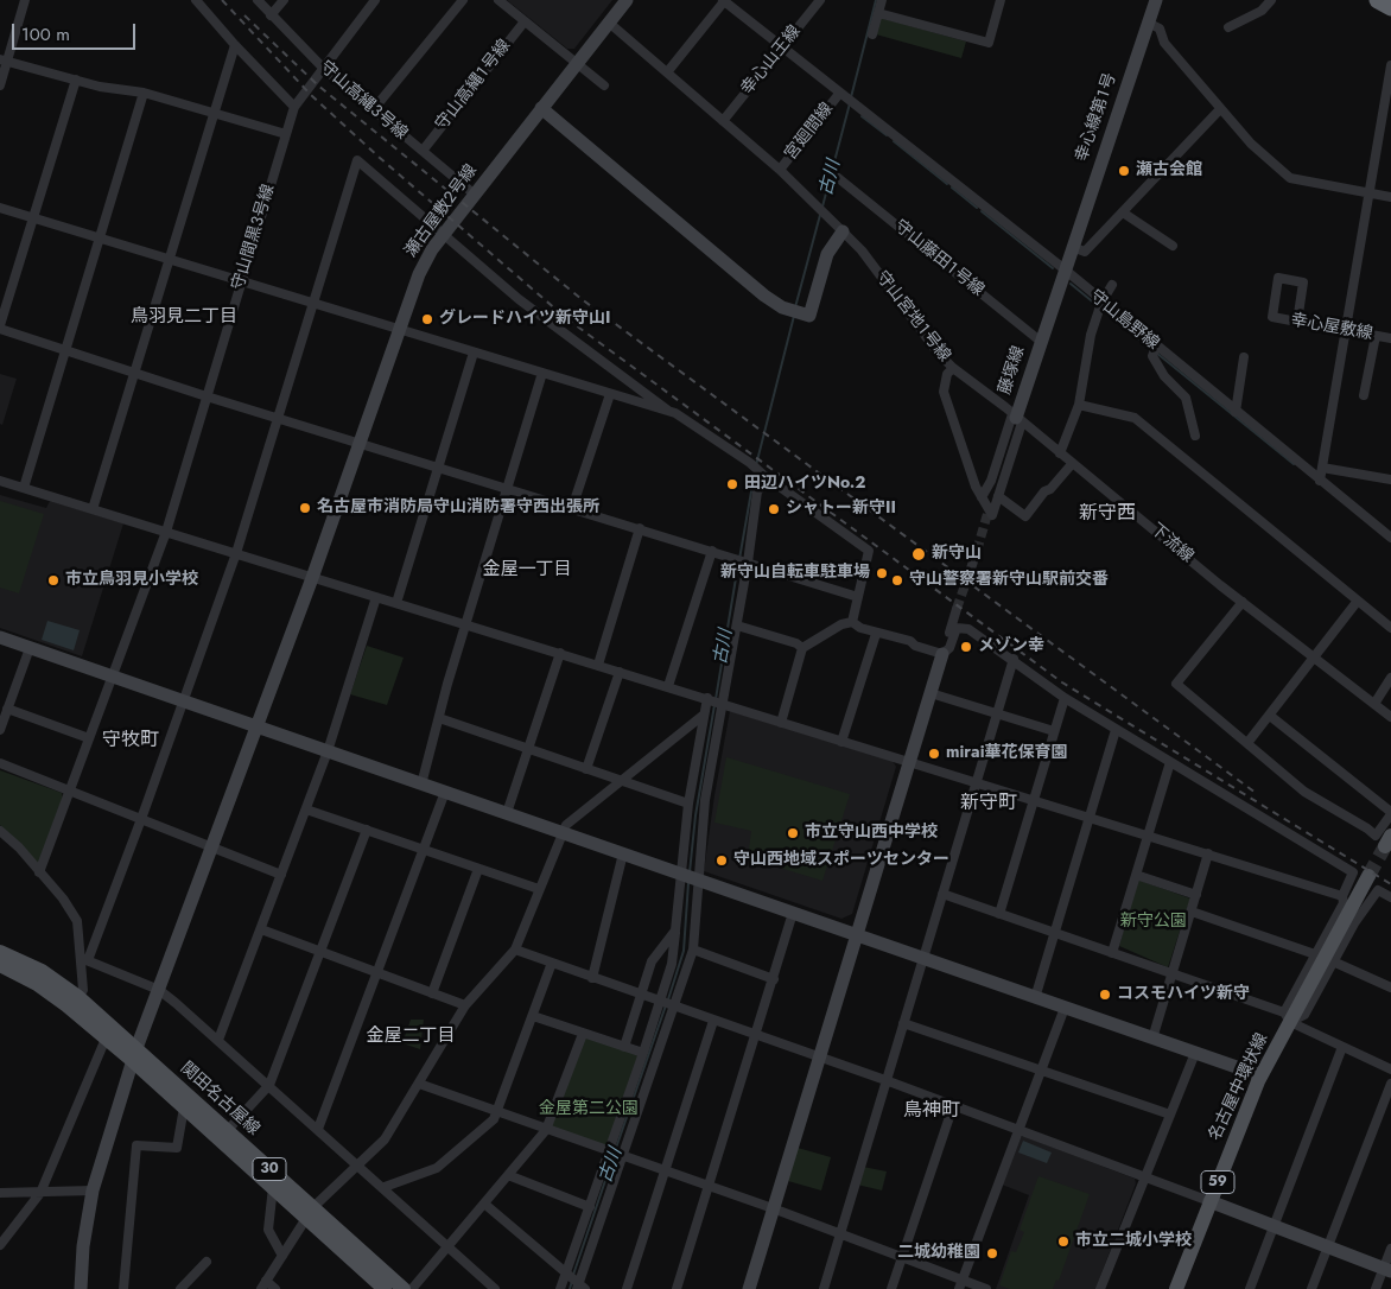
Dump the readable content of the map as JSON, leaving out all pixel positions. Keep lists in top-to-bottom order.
{
  "streets": {
    "main road": [
      "名古屋中環状線",
      "関田名古屋線",
      "30",
      "59"
    ],
    "street": [
      "幸心山王線",
      "守山高縄１号線",
      "守山高縄３号線",
      "幸心線第１号",
      "宮廻間線",
      "瀬古屋敷２号線",
      "守山間黒３号線",
      "守山藤田１号線",
      "守山宮地１号線",
      "守山島野線",
      "幸心屋敷線",
      "藤塚線",
      "下流線"
    ]
  },
  "crossings": [
    ["守山高縄１号線", "守山高縄３号線"],
    ["守山高縄３号線", "瀬古屋敷２号線"],
    ["守山高縄３号線", "守山間黒３号線"],
    ["幸心線第１号", "藤塚線"],
    ["宮廻間線", "守山宮地１号線"],
    ["宮廻間線", "守山島野線"],
    ["瀬古屋敷２号線", "関田名古屋線"],
    ["守山藤田１号線", "藤塚線"],
    ["守山宮地１号線", "下流線"],
    ["守山島野線", "藤塚線"],
    ["藤塚線", "下流線"]
  ],
  "districts": [
    "鳥羽見二丁目",
    "新守西",
    "金屋一丁目",
    "守牧町",
    "新守町",
    "金屋二丁目",
    "鳥神町"
  ],
  "water": ["古川"],
  "parks": ["新守公園", "金屋第二公園"],
  "places": [
    "瀬古会館",
    "グレードハイツ新守山I",
    "田辺ハイツNo.2",
    "名古屋市消防局守山消防署守西出張所",
    "シャトー新守II",
    "新守山",
    "新守山自転車駐車場",
    "市立鳥羽見小学校",
    "守山警察署新守山駅前交番",
    "メゾン幸",
    "mirai華花保育園",
    "市立守山西中学校",
    "守山西地域スポーツセンター",
    "コスモハイツ新守",
    "市立二城小学校",
    "二城幼稚園"
  ],
  "scale_bar": "100 m"
}
